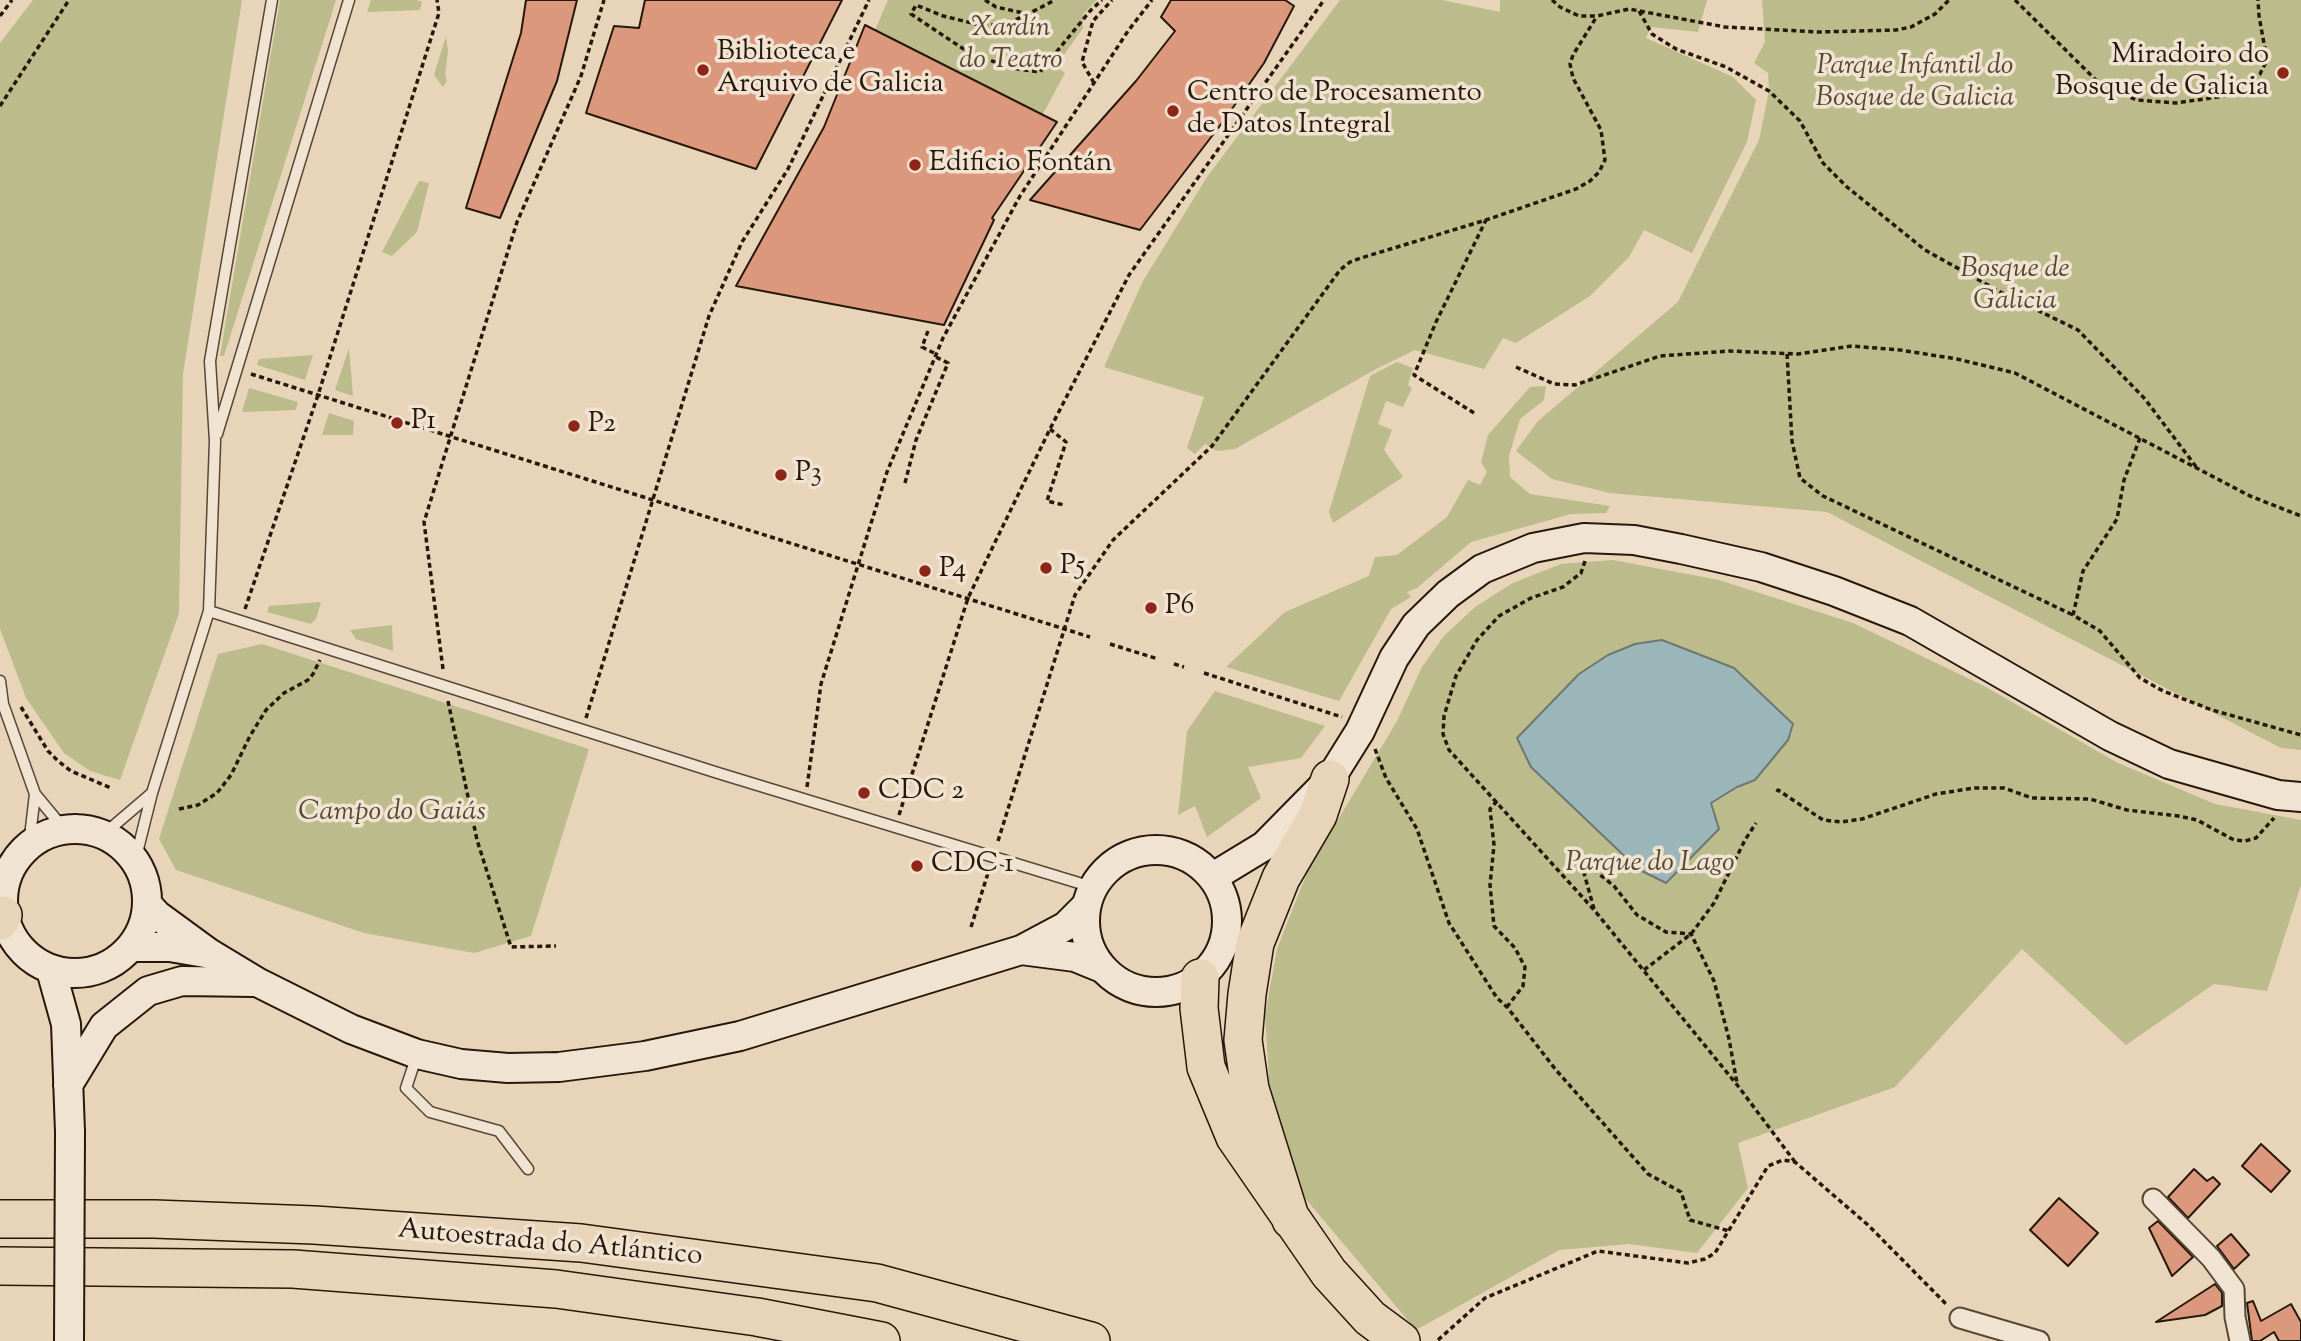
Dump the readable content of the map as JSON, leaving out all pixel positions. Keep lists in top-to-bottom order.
{
  "streets": {
    "highway": ["Autoestrada do Atlántico"]
  },
  "parks": [
    "Xardín do Teatro",
    "Parque Infantil do Bosque de Galicia",
    "Bosque de Galicia",
    "Campo do Gaiás",
    "Parque do Lago"
  ],
  "places": [
    "Biblioteca e Arquivo de Galicia",
    "Miradoiro do Bosque de Galicia",
    "Centro de Procesamento de Datos Integral",
    "Edificio Fontán",
    "P1",
    "P2",
    "P3",
    "P5",
    "P4",
    "P6",
    "CDC 2",
    "CDC 1"
  ]
}
